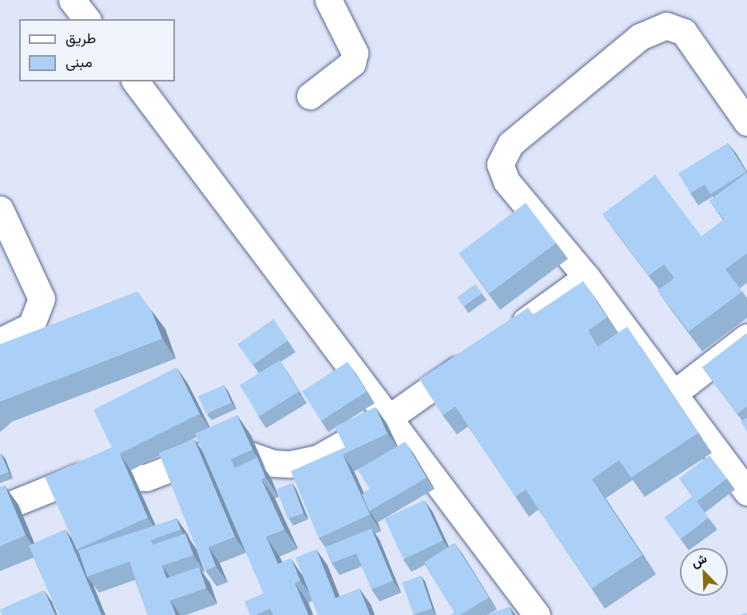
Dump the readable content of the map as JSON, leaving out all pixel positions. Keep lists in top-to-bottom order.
{
  "legend": ["طريق", "مبنى"],
  "north": "top left"
}
